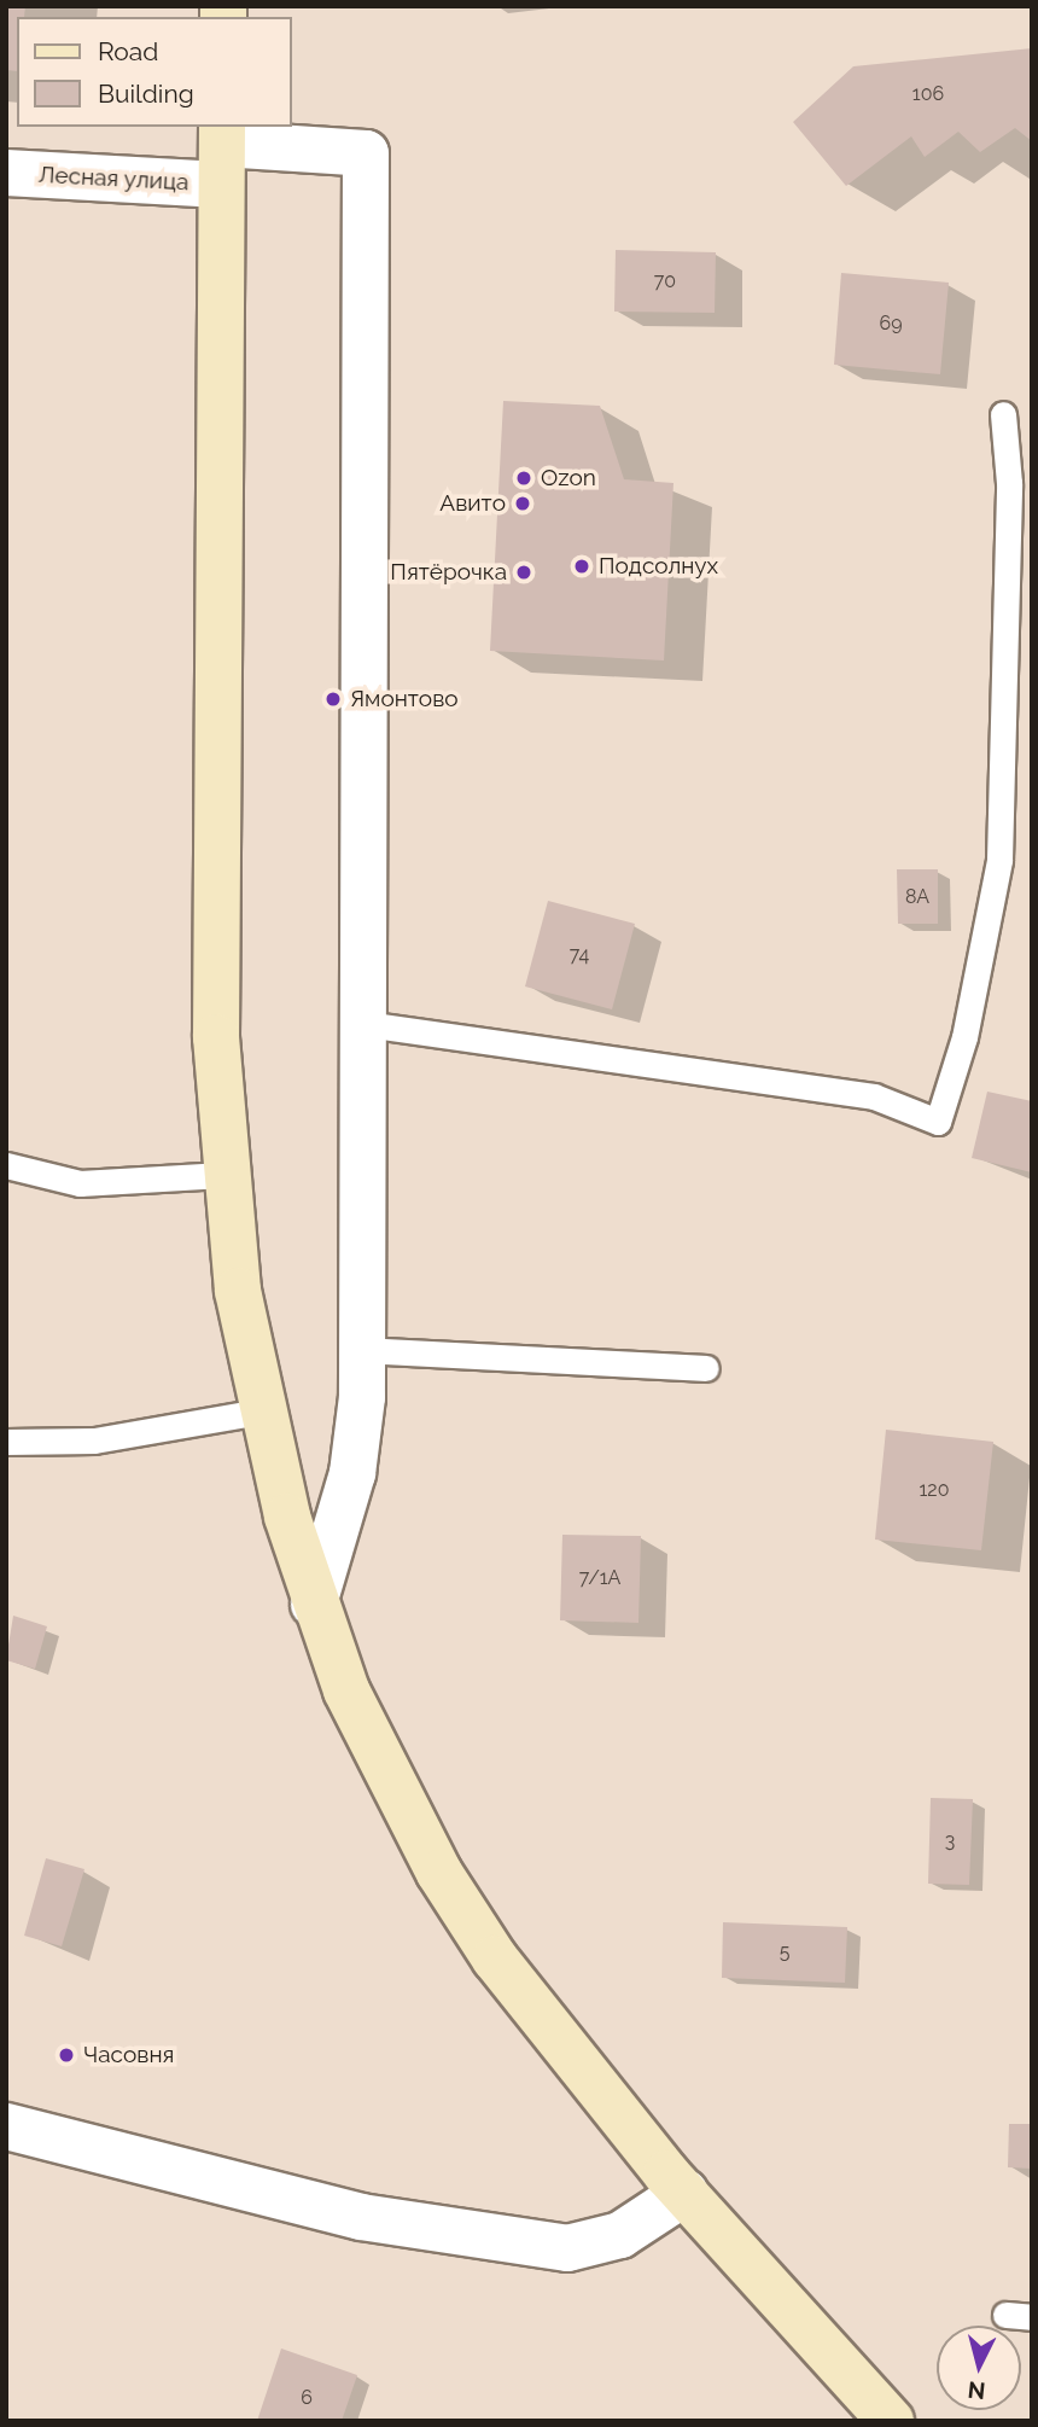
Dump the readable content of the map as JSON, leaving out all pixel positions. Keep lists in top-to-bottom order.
{
  "streets": {
    "street": ["Лесная улица"]
  },
  "places": [
    "Ozon",
    "Авито",
    "Подсолнух",
    "Пятёрочка",
    "Ямонтово",
    "Часовня"
  ],
  "house_numbers": [
    "106",
    "70",
    "69",
    "8А",
    "74",
    "120",
    "7/1А",
    "3",
    "5",
    "6"
  ],
  "legend": ["Road", "Building"],
  "north": "bottom"
}
